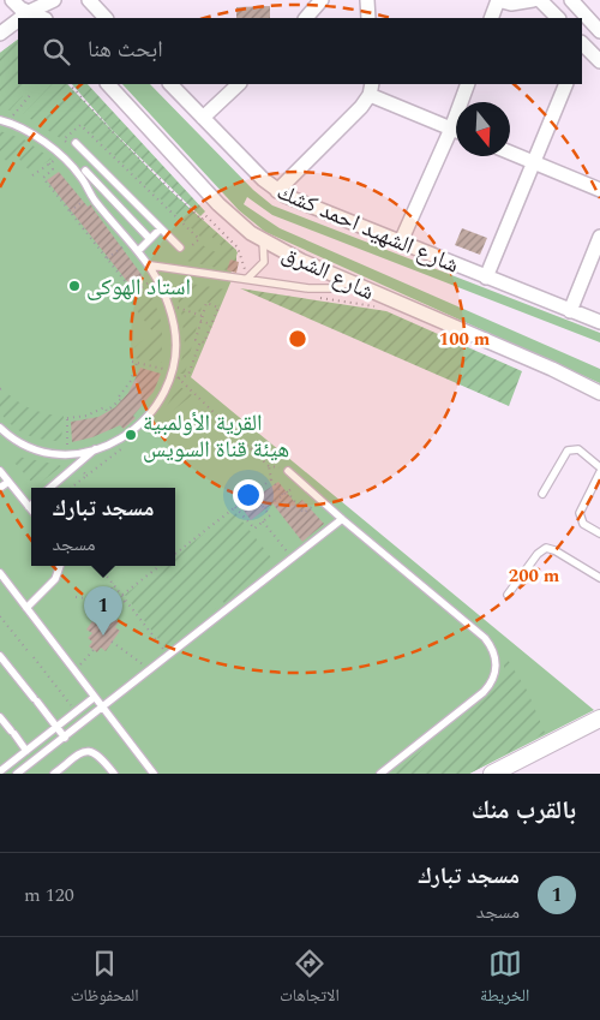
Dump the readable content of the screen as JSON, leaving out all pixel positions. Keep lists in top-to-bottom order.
{
  "streets": {
    "street": ["شارع الشهيد احمد كشك", "شارع الشرق"]
  },
  "places": ["استاد الهوكى", "القرية الأولمبية هيئة قناة السويس"],
  "north": "bottom",
  "page": {
    "search": "ابحث هنا",
    "popup": ["مسجد تبارك", "مسجد"],
    "pins": "1",
    "heading": "بالقرب منك",
    "list": [
      {
        "mark": "1",
        "name": "مسجد تبارك",
        "note": "مسجد",
        "value": "120 m"
      }
    ],
    "nav": ["الخريطة", "الاتجاهات", "المحفوظات"]
  },
  "rings": ["100 m", "200 m"]
}
